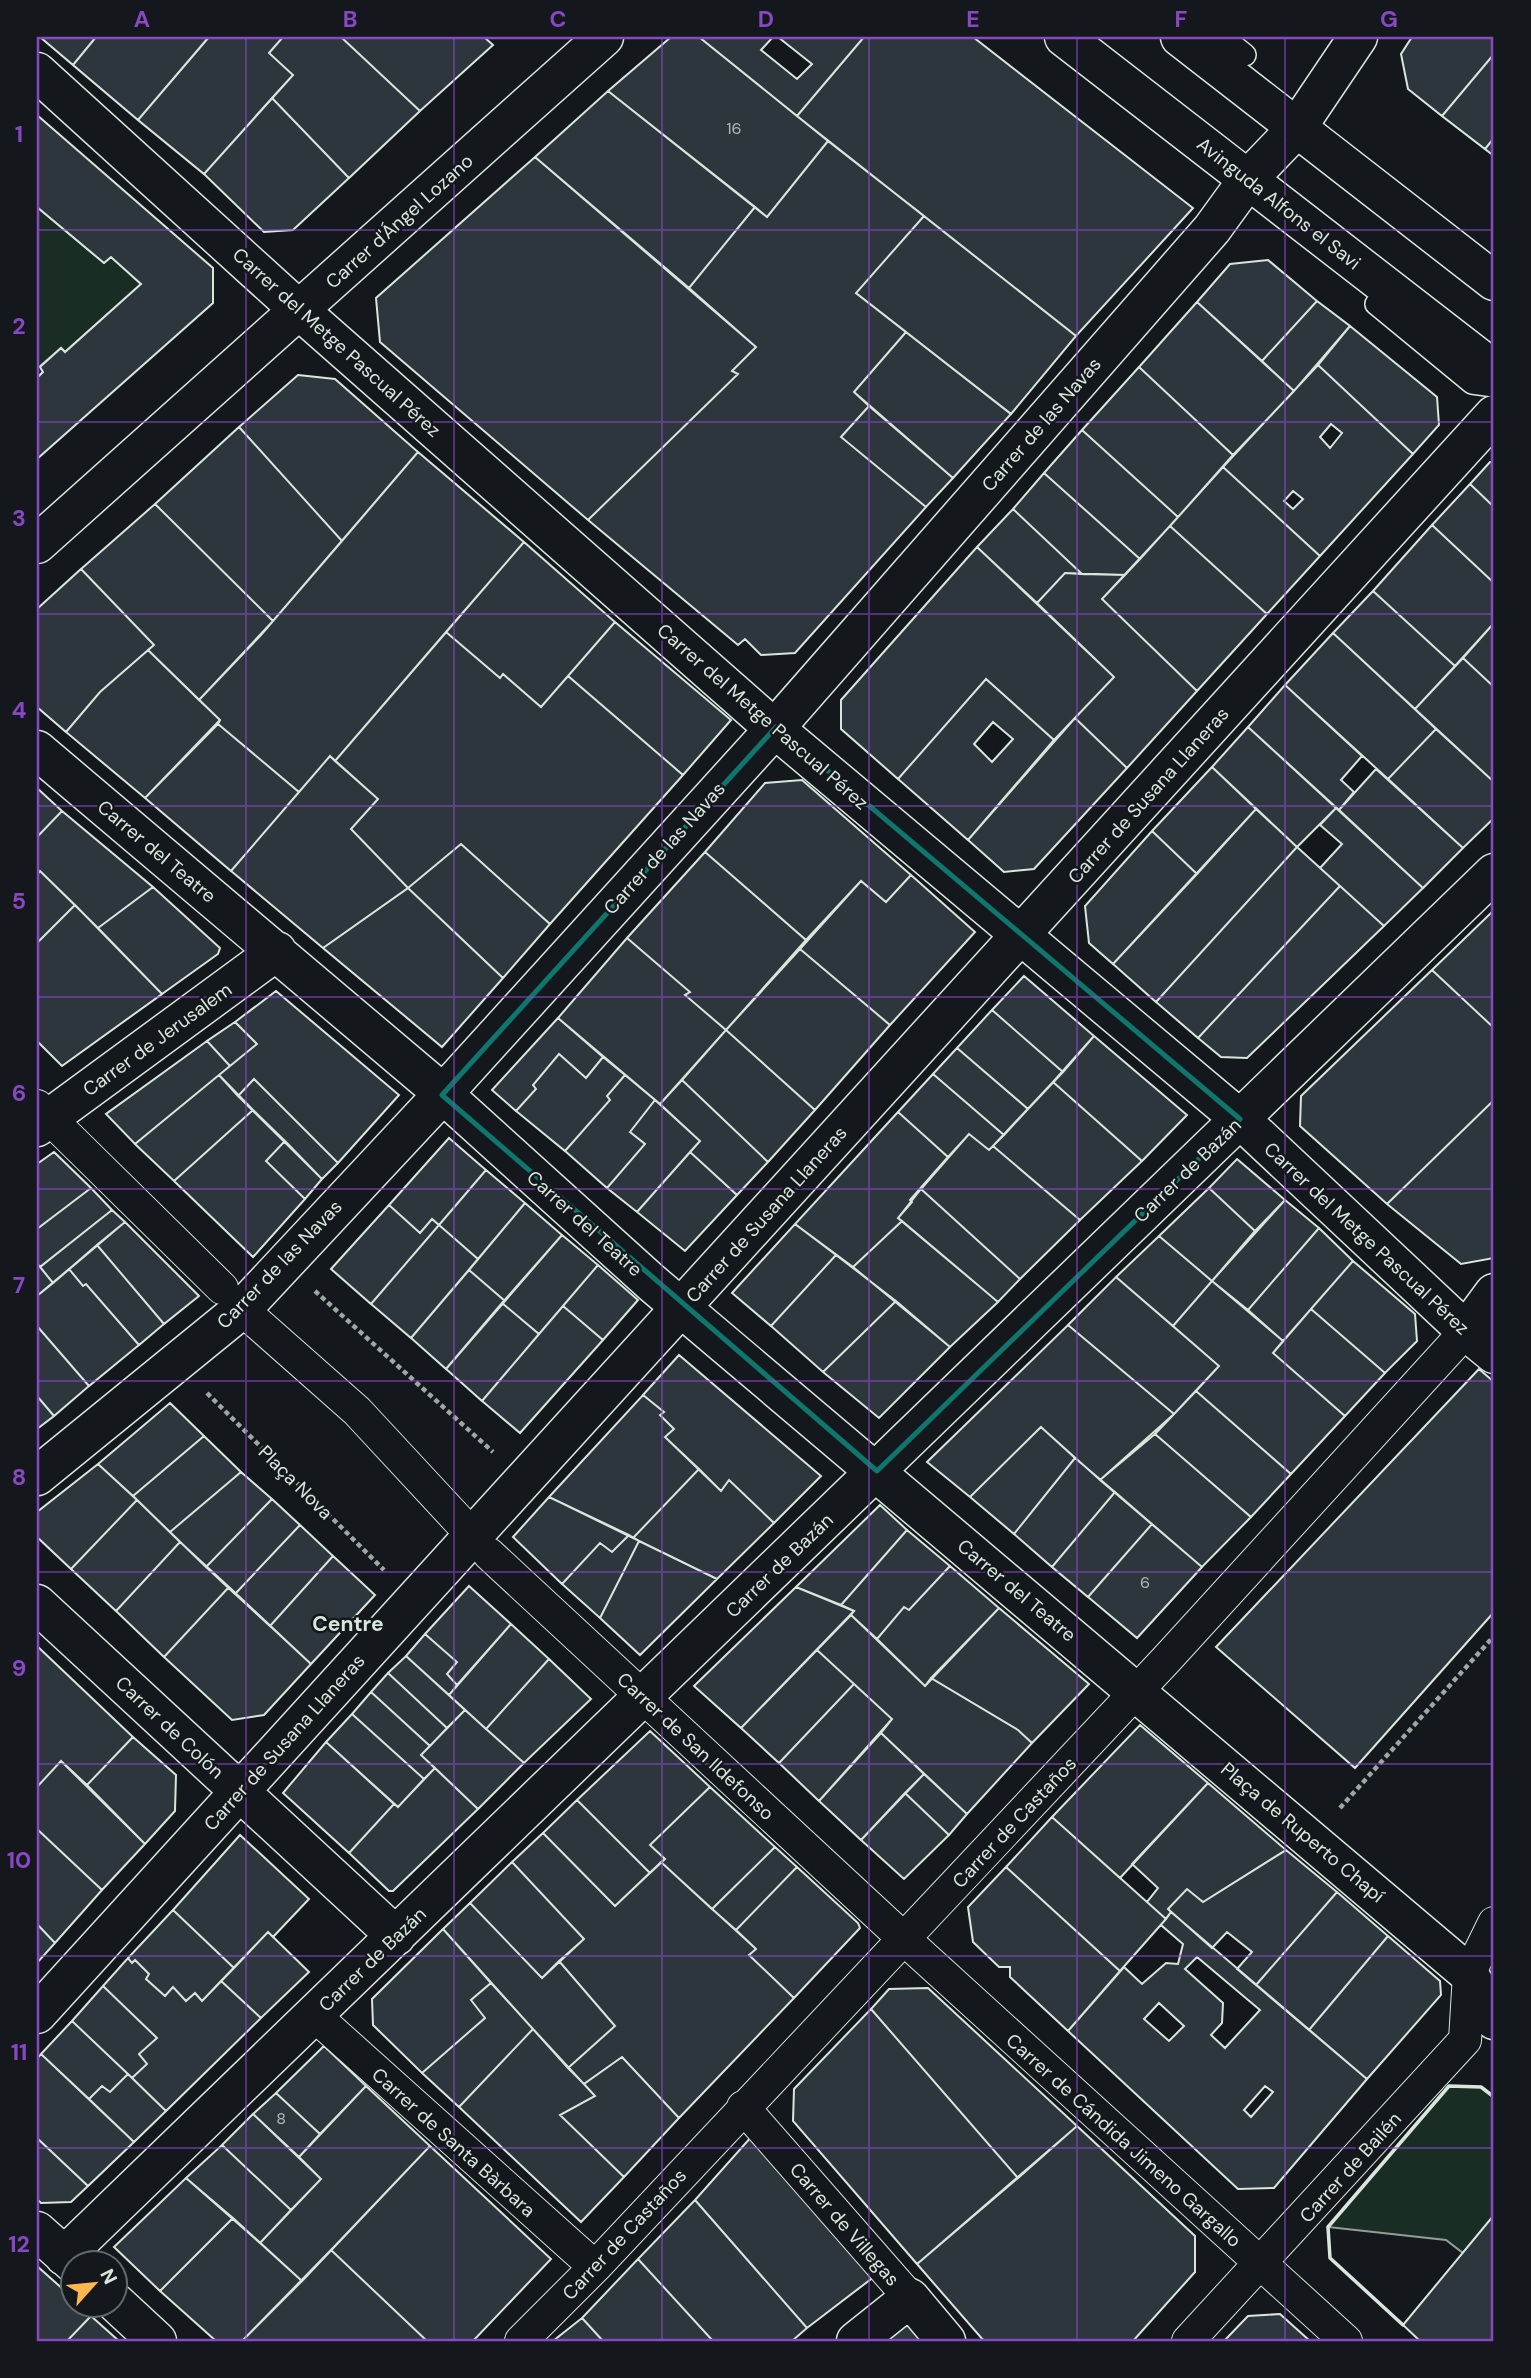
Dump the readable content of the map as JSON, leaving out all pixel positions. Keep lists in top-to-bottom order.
{
  "streets": {
    "street": [
      "Avinguda Alfons el Savi",
      "Carrer d'Ángel Lozano",
      "Carrer del Metge Pascual Pérez",
      "Carrer de las Navas",
      "Carrer de Susana Llaneras",
      "Carrer del Teatre",
      "Carrer de Jerusalem",
      "Carrer de Bazán",
      "Carrer de Colón",
      "Carrer de San Ildefonso",
      "Carrer de Castaños",
      "Plaça de Ruperto Chapí",
      "Carrer de Cándida Jimeno Gargallo",
      "Carrer de Santa Bàrbara",
      "Carrer de Bailén",
      "Carrer de Villegas"
    ],
    "path": ["Plaça Nova"]
  },
  "crossings": [
    ["Avinguda Alfons el Savi", "Carrer de las Navas"],
    ["Carrer d'Ángel Lozano", "Carrer del Metge Pascual Pérez"],
    ["Carrer del Metge Pascual Pérez", "Carrer de las Navas"],
    ["Carrer del Metge Pascual Pérez", "Carrer de Susana Llaneras"],
    ["Carrer del Metge Pascual Pérez", "Carrer de Bazán"],
    ["Carrer del Metge Pascual Pérez", "Carrer de Castaños"],
    ["Carrer de las Navas", "Carrer del Teatre"],
    ["Carrer de Susana Llaneras", "Carrer del Teatre"],
    ["Carrer de Susana Llaneras", "Carrer de Colón"],
    ["Carrer del Teatre", "Carrer de Jerusalem"],
    ["Carrer del Teatre", "Carrer de Bazán"],
    ["Carrer del Teatre", "Carrer de Castaños"],
    ["Carrer del Teatre", "Plaça de Ruperto Chapí"],
    ["Carrer de Bazán", "Carrer de Colón"],
    ["Carrer de Bazán", "Carrer de San Ildefonso"],
    ["Carrer de Bazán", "Carrer de Santa Bàrbara"],
    ["Carrer de San Ildefonso", "Carrer de Castaños"],
    ["Carrer de San Ildefonso", "Carrer de Cándida Jimeno Gargallo"],
    ["Carrer de Castaños", "Plaça de Ruperto Chapí"],
    ["Carrer de Castaños", "Carrer de Cándida Jimeno Gargallo"],
    ["Carrer de Castaños", "Carrer de Santa Bàrbara"],
    ["Carrer de Castaños", "Carrer de Villegas"],
    ["Plaça de Ruperto Chapí", "Carrer de Bailén"],
    ["Carrer de Cándida Jimeno Gargallo", "Carrer de Bailén"]
  ],
  "districts": ["Centre"],
  "house_numbers": ["16", "6", "8"],
  "north": "top right",
  "grid": {
    "columns": [
      "A",
      "B",
      "C",
      "D",
      "E",
      "F",
      "G"
    ],
    "rows": [
      "1",
      "2",
      "3",
      "4",
      "5",
      "6",
      "7",
      "8",
      "9",
      "10",
      "11",
      "12"
    ]
  }
}
